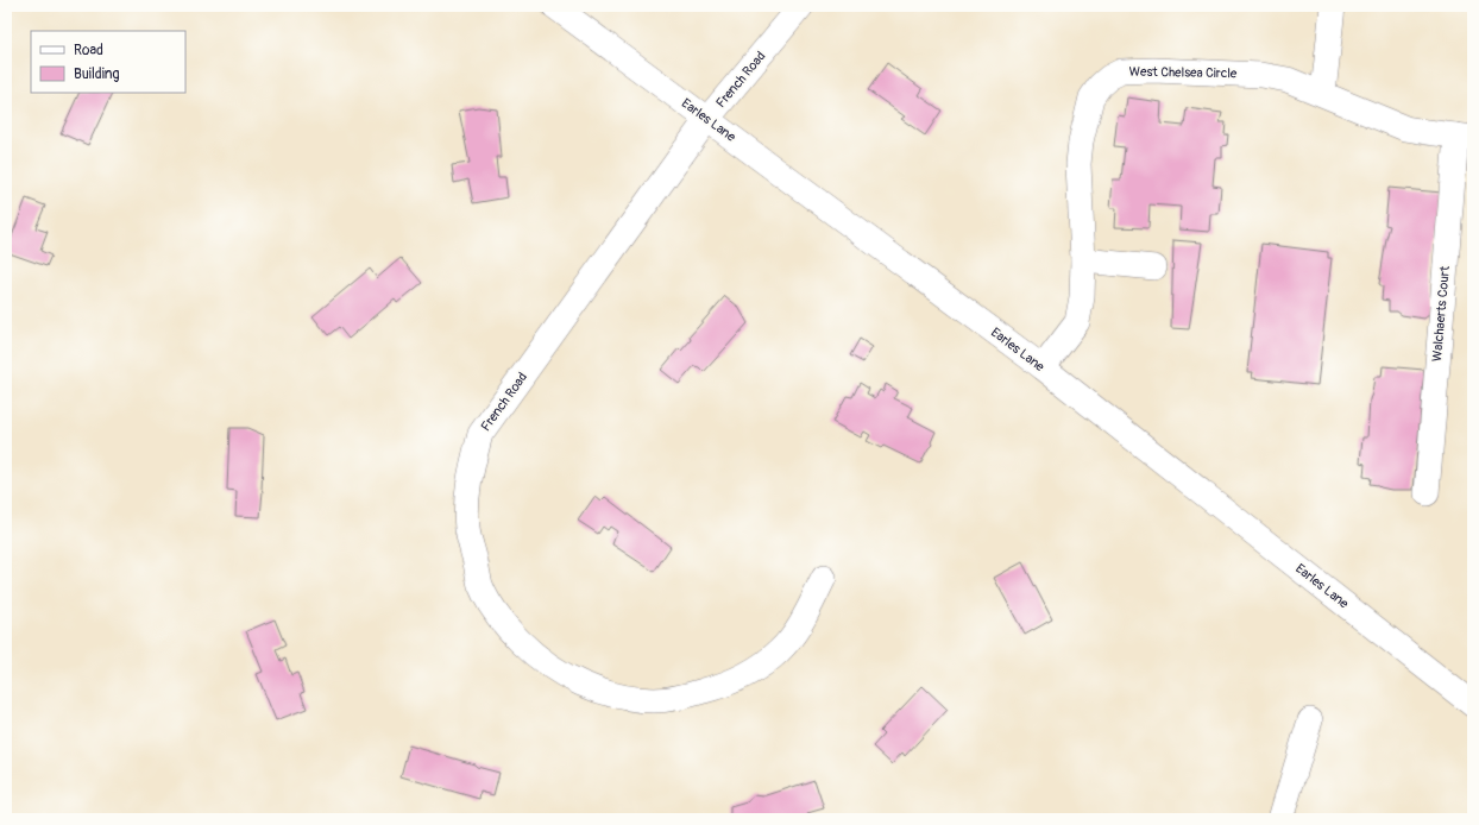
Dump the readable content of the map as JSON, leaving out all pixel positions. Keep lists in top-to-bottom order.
{
  "streets": {
    "street": [
      "West Chelsea Circle",
      "French Road",
      "Earles Lane",
      "Walchaerts Court"
    ]
  },
  "crossings": [
    ["West Chelsea Circle", "Earles Lane"],
    ["West Chelsea Circle", "Walchaerts Court"],
    ["French Road", "Earles Lane"]
  ],
  "legend": ["Road", "Building"]
}
